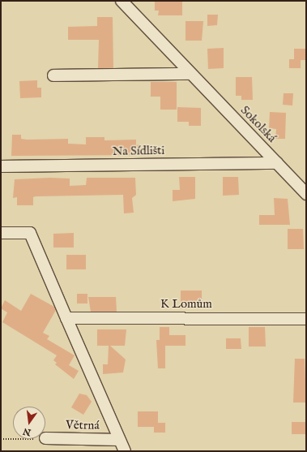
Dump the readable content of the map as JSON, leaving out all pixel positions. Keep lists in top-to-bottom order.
{
  "streets": {
    "street": [
      "Sokolská",
      "Na Sídlišti",
      "K Lomům",
      "Větrná"
    ]
  },
  "crossings": [
    ["Sokolská", "Na Sídlišti"]
  ],
  "north": "bottom"
}
